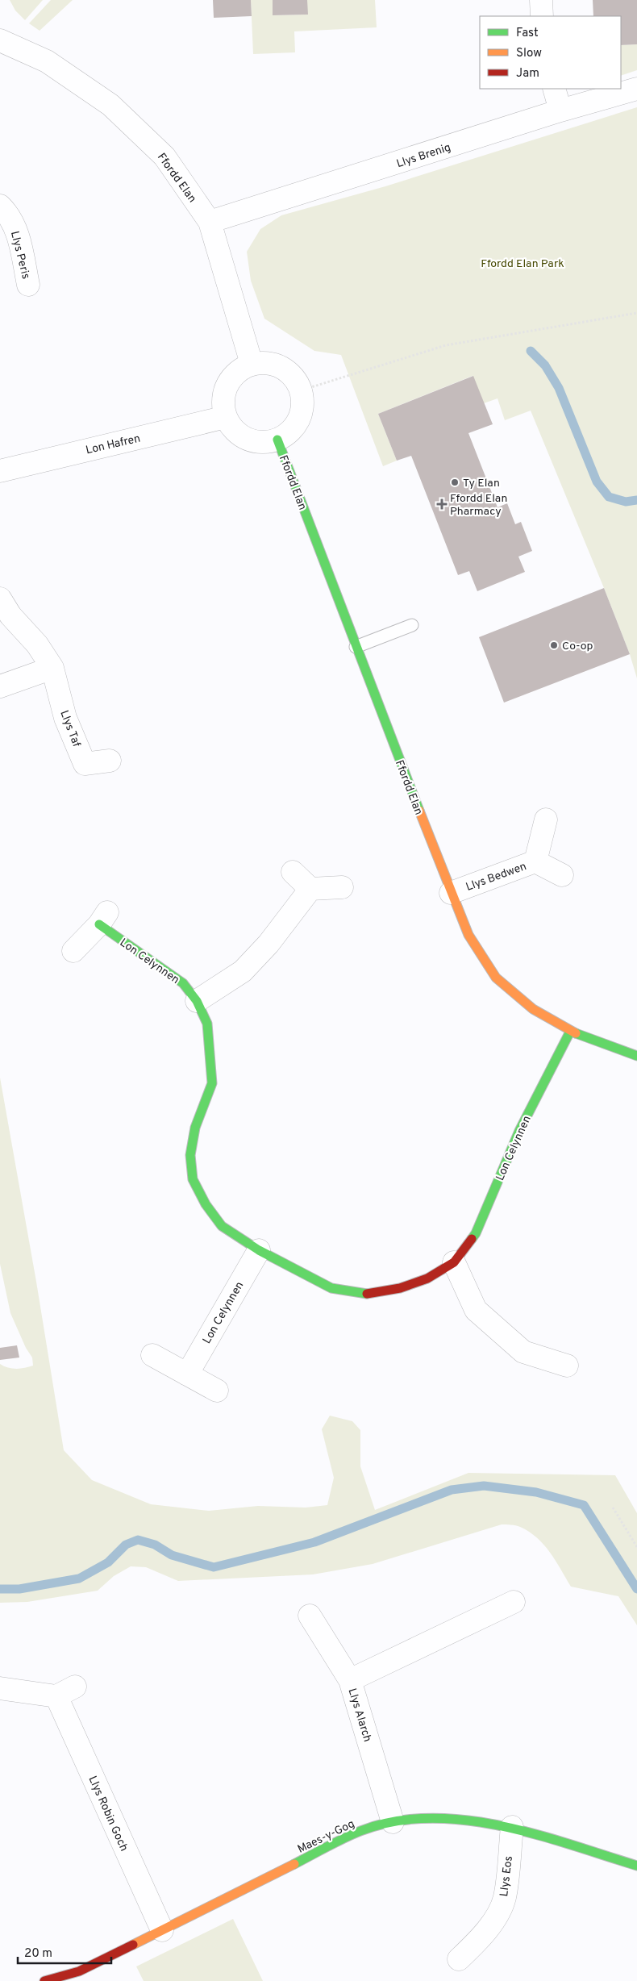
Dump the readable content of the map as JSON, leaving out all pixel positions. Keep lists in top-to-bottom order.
{
  "streets": {
    "street": [
      "Llys Brenig",
      "Ffordd Elan",
      "Llys Peris",
      "Lon Hafren",
      "Llys Taf",
      "Llys Bedwen",
      "Lon Celynnen",
      "Llys Alarch",
      "Llys Robin Goch",
      "Maes-y-Gog",
      "Llys Eos"
    ]
  },
  "crossings": [
    ["Llys Brenig", "Ffordd Elan"],
    ["Ffordd Elan", "Lon Hafren"],
    ["Ffordd Elan", "Llys Bedwen"],
    ["Ffordd Elan", "Lon Celynnen"],
    ["Llys Alarch", "Maes-y-Gog"],
    ["Llys Robin Goch", "Maes-y-Gog"],
    ["Maes-y-Gog", "Llys Eos"]
  ],
  "parks": ["Ffordd Elan Park"],
  "places": {
    "other": ["Ty Elan", "Co-op"],
    "health": ["Ffordd Elan Pharmacy"]
  },
  "legend": ["Fast", "Slow", "Jam"],
  "scale_bar": "20 m"
}
